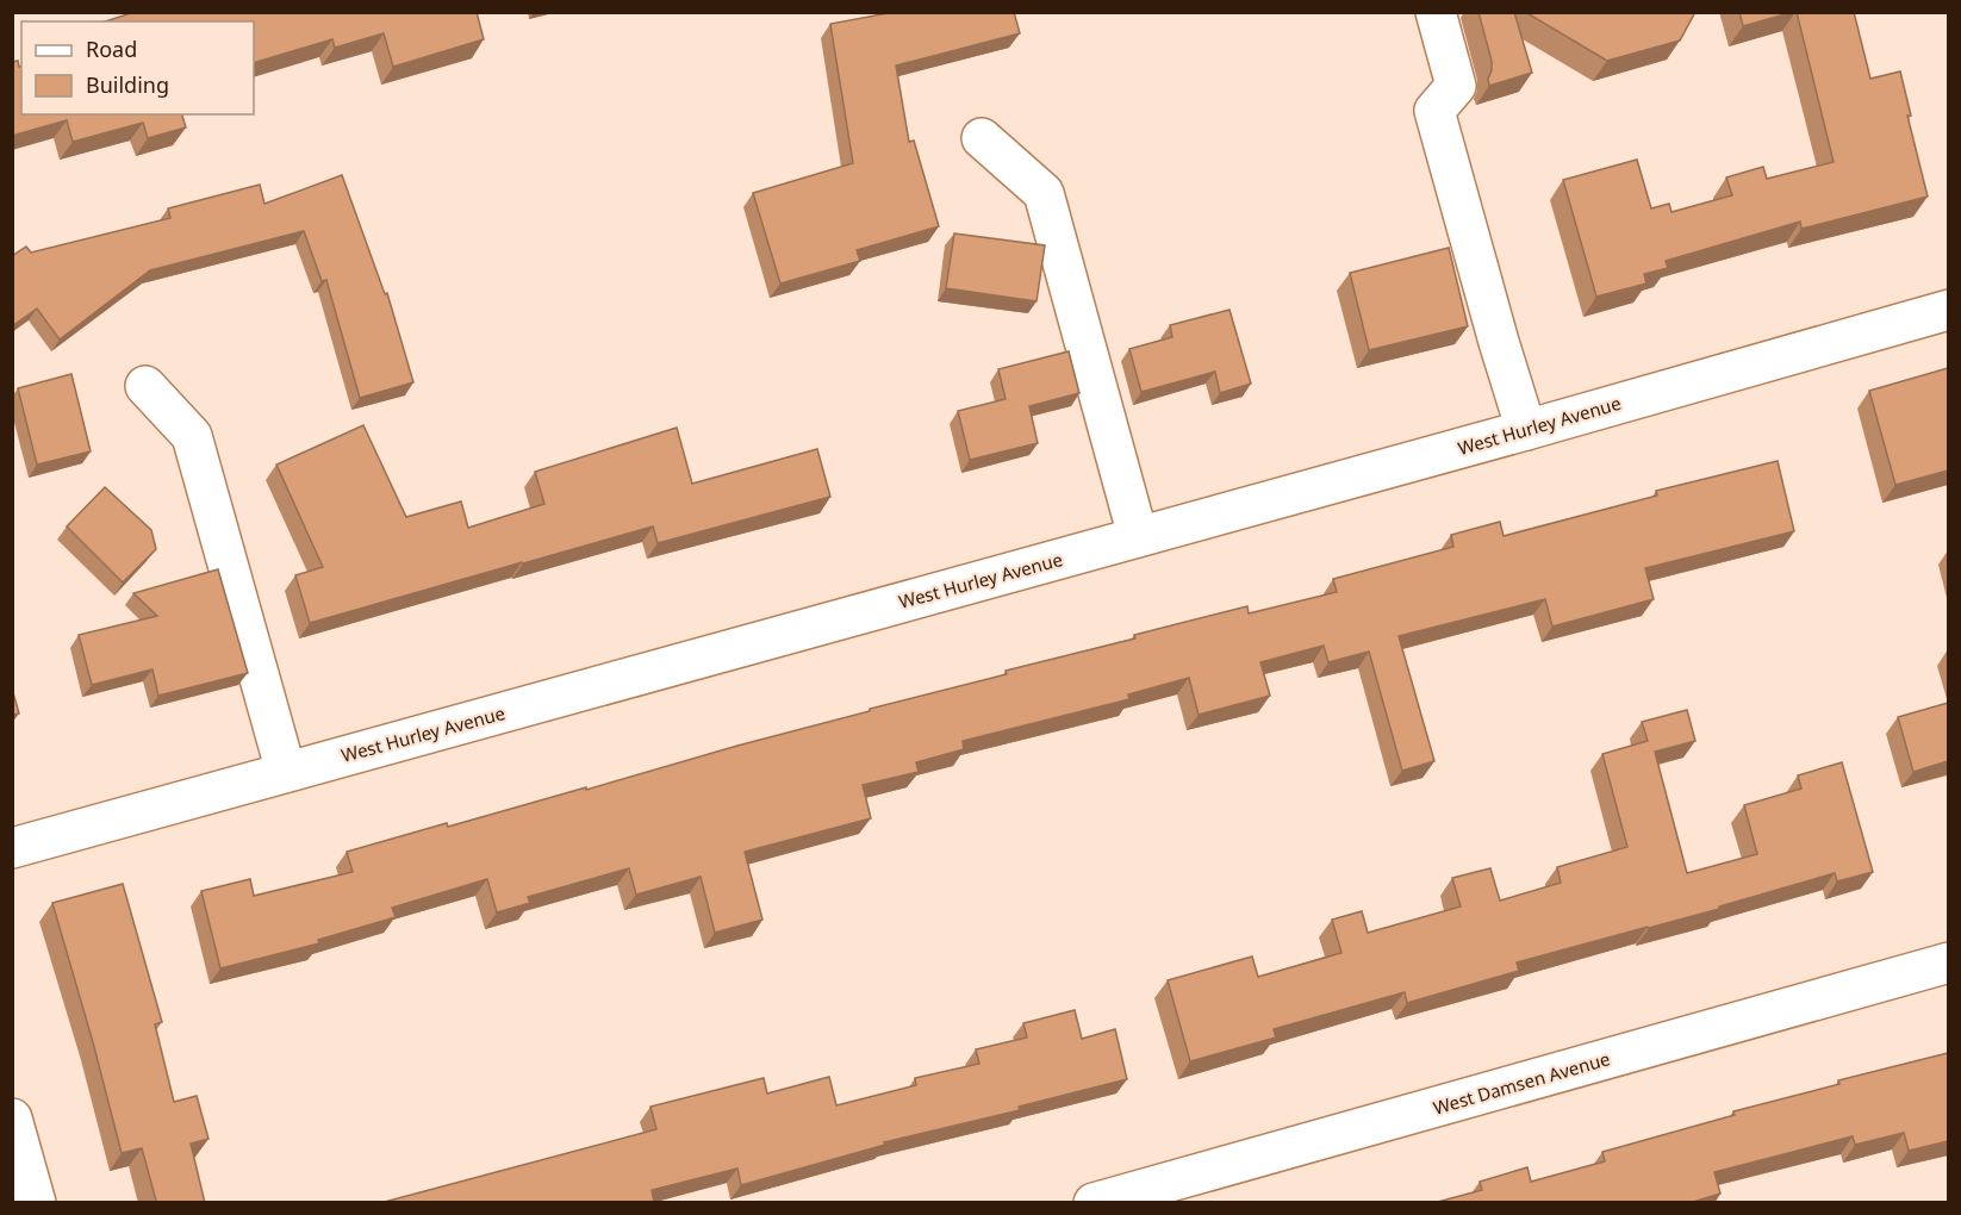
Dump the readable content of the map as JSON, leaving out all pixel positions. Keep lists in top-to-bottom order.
{
  "streets": {
    "street": ["West Hurley Avenue", "West Damsen Avenue"]
  },
  "legend": ["Road", "Building"]
}
